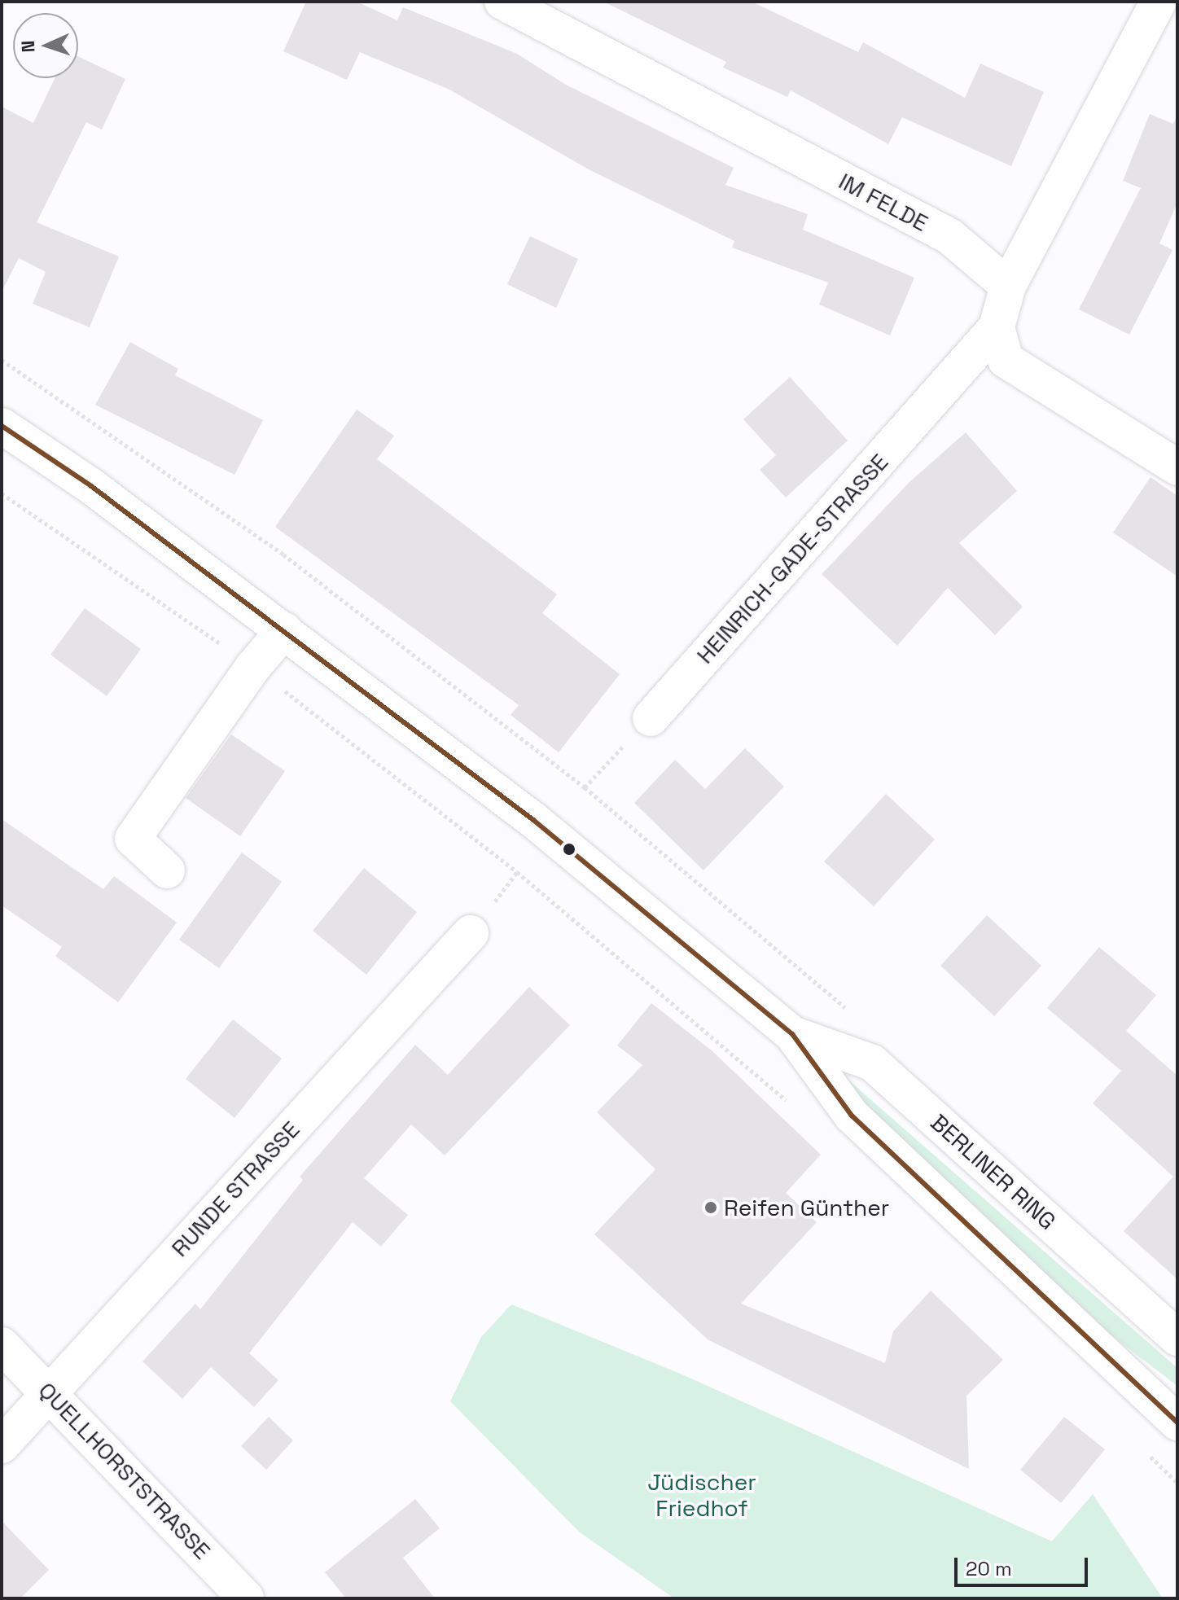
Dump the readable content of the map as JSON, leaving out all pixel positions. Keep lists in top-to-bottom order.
{
  "streets": {
    "street": [
      "IM FELDE",
      "HEINRICH-GADE-STRASSE",
      "BERLINER RING",
      "RUNDE STRASSE",
      "QUELLHORSTSTRASSE"
    ]
  },
  "crossings": [
    ["RUNDE STRASSE", "QUELLHORSTSTRASSE"]
  ],
  "parks": ["Jüdischer Friedhof"],
  "places": ["Reifen Günther"],
  "scale_bar": "20 m",
  "north": "left"
}
